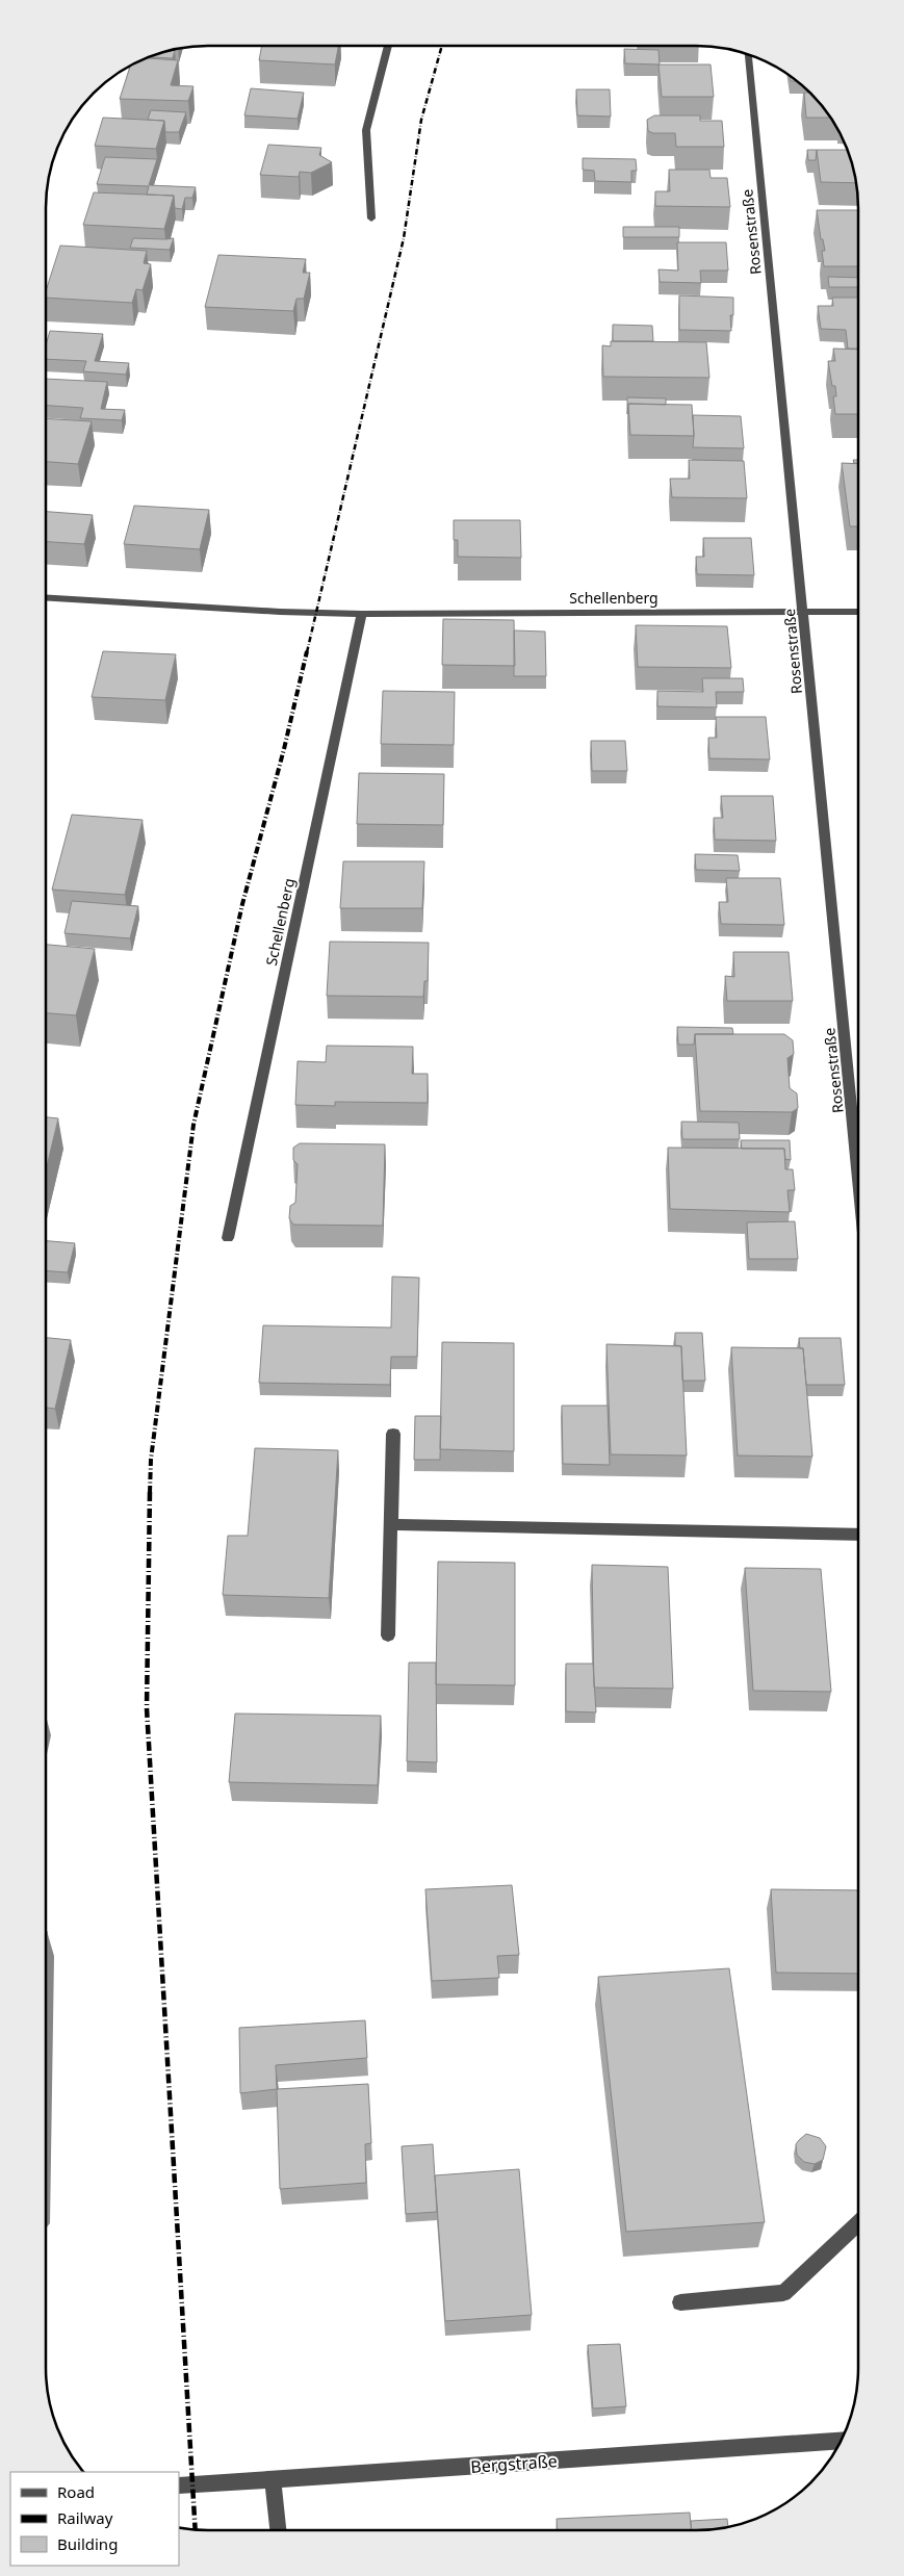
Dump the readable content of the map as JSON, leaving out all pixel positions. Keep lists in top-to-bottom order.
{
  "streets": {
    "street": ["Rosenstraße", "Schellenberg", "Bergstraße"]
  },
  "crossings": [
    ["Rosenstraße", "Schellenberg"]
  ],
  "legend": ["Road", "Railway", "Building"]
}
